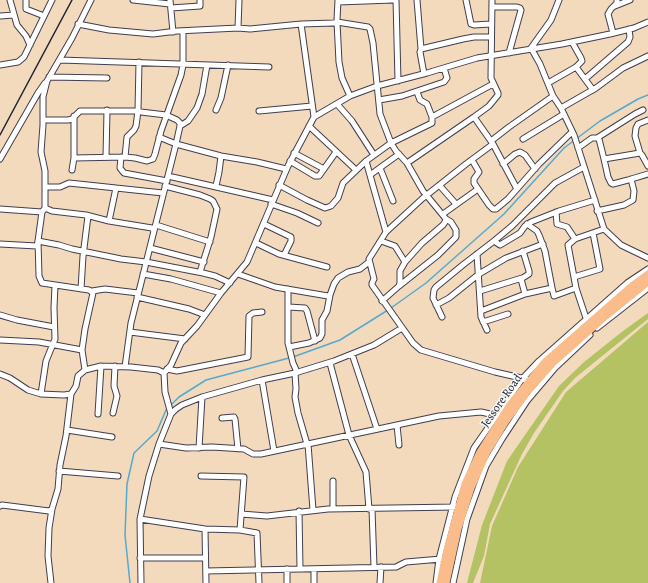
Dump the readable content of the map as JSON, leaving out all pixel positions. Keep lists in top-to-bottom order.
{
  "streets": {
    "highway": ["Jessore Road"]
  }
}
